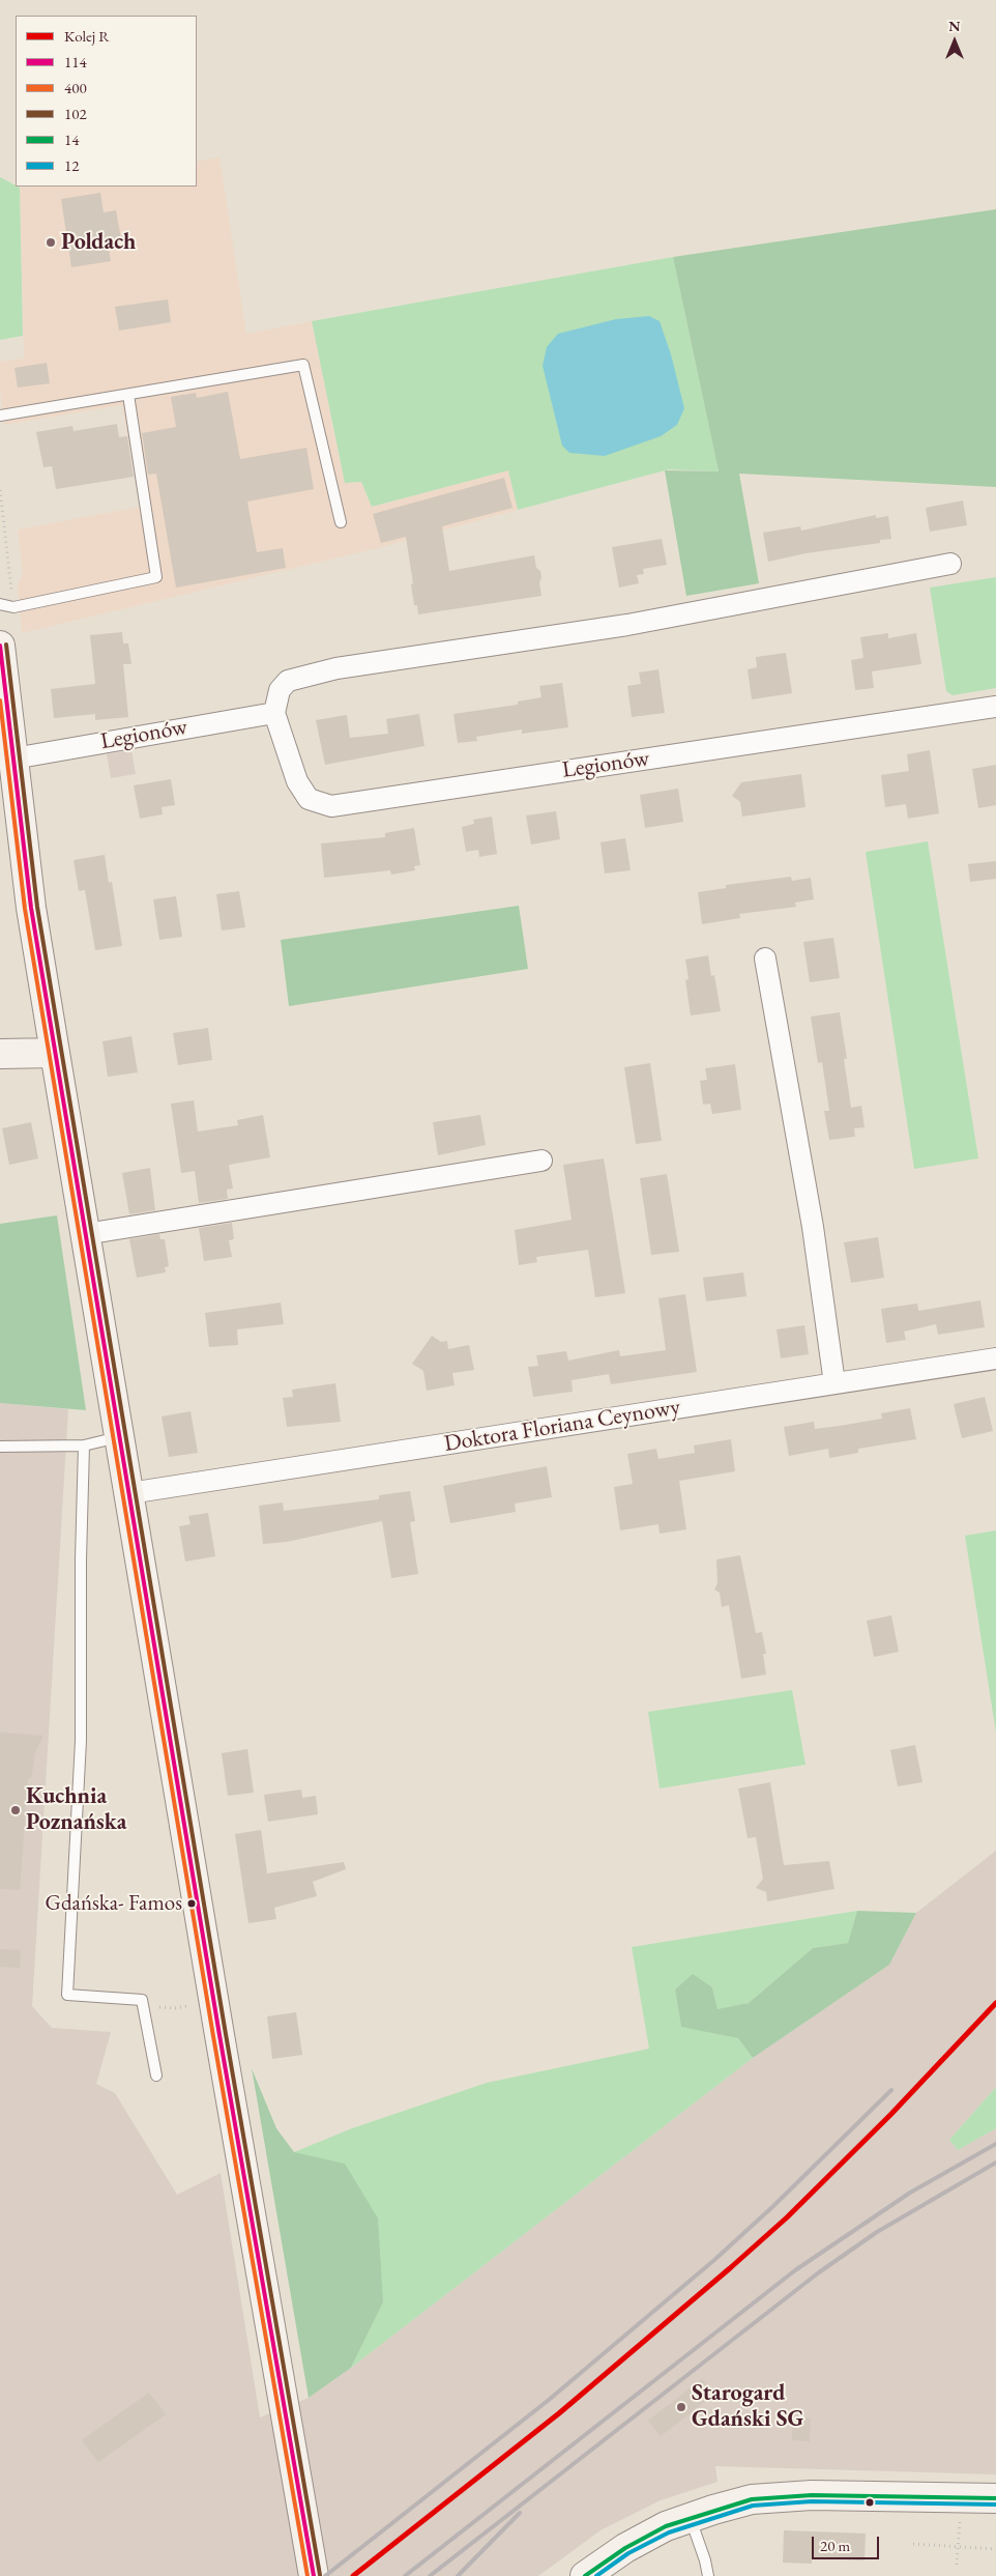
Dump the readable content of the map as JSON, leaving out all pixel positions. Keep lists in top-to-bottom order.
{
  "streets": {
    "street": ["Legionów", "Doktora Floriana Ceynowy"]
  },
  "places": [
    "Poldach",
    "Kuchnia Poznańska",
    "Gdańska- Famos",
    "Starogard Gdański SG"
  ],
  "lines": [
    "transit line 102",
    "transit line 114",
    "transit line 400",
    "rail line R",
    "transit line 14",
    "transit line 12"
  ],
  "legend": [
    "Kolej R",
    "114",
    "400",
    "102",
    "14",
    "12"
  ],
  "scale_bar": "20 m",
  "north": "top"
}
